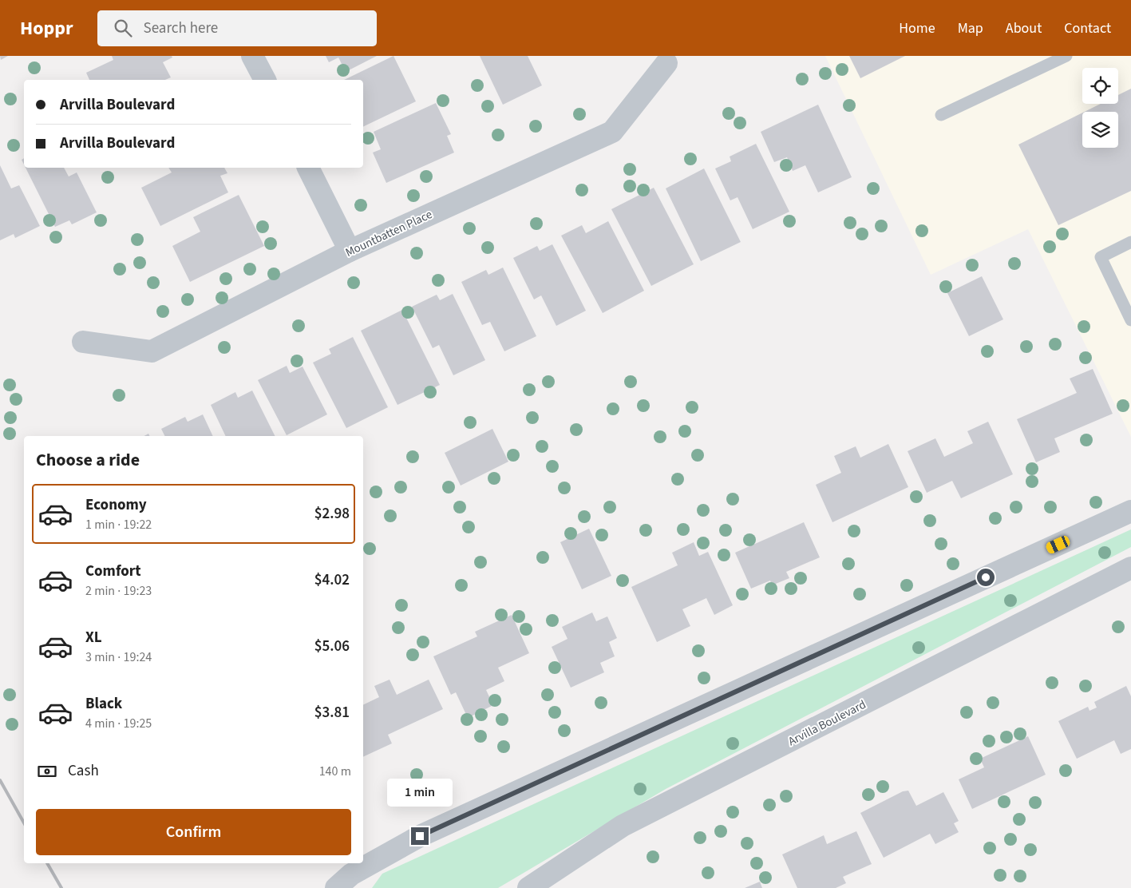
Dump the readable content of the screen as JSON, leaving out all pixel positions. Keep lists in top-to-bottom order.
{
  "streets": {
    "street": ["Mountbatten Place", "Arvilla Boulevard"]
  },
  "page": {
    "header": "Hoppr",
    "search": "Search here",
    "nav": [
      "Home",
      "Map",
      "About",
      "Contact"
    ],
    "banner": ["Arvilla Boulevard", "Arvilla Boulevard"],
    "heading": "Choose a ride",
    "list": [
      {
        "name": "Economy",
        "note": "1 min · 19:22",
        "value": "$2.98"
      },
      {
        "name": "Comfort",
        "note": "2 min · 19:23",
        "value": "$4.02"
      },
      {
        "name": "XL",
        "note": "3 min · 19:24",
        "value": "$5.06"
      },
      {
        "name": "Black",
        "note": "4 min · 19:25",
        "value": "$3.81"
      }
    ],
    "pay": ["Cash", "140 m"],
    "bubble": "1 min",
    "buttons": "Confirm"
  }
}
